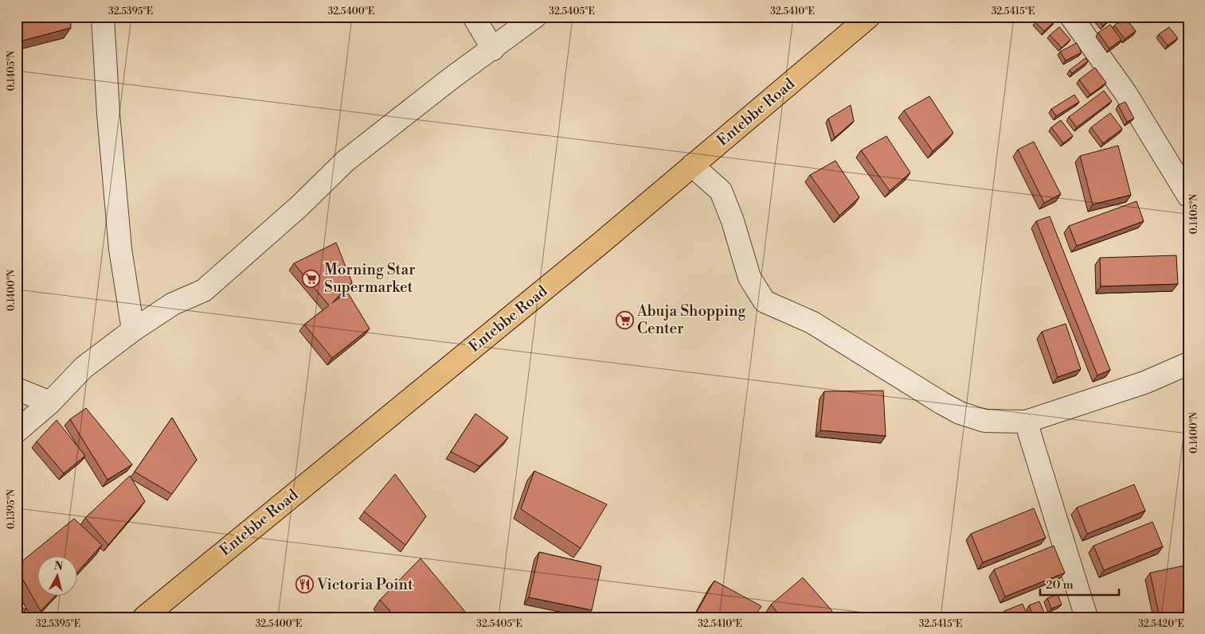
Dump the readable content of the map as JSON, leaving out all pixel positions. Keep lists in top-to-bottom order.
{
  "streets": {
    "main road": ["Entebbe Road"]
  },
  "places": {
    "supermarket": ["Morning Star Supermarket", "Abuja Shopping Center"],
    "restaurant": ["Victoria Point"]
  },
  "scale_bar": "20 m",
  "north": "top",
  "coordinates": [
    "32.5395°E",
    "32.5400°E",
    "32.5405°E",
    "32.5410°E",
    "32.5415°E",
    "0.1405°N",
    "0.1400°N",
    "0.1395°N",
    "32.5420°E"
  ]
}
